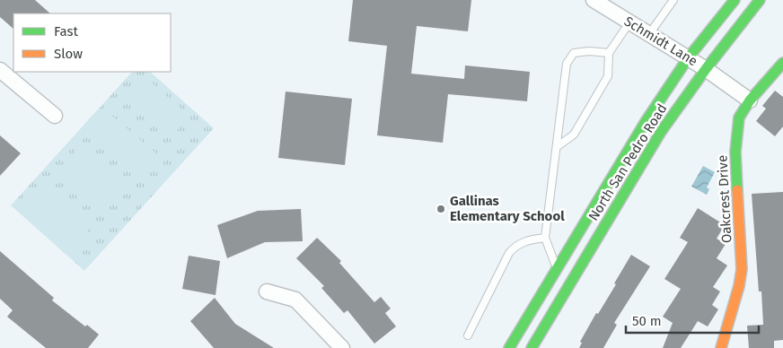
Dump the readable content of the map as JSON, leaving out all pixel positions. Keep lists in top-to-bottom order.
{
  "streets": {
    "main road": ["North San Pedro Road", "Oakcrest Drive"],
    "street": ["Schmidt Lane"]
  },
  "crossings": [
    ["Schmidt Lane", "North San Pedro Road"],
    ["Schmidt Lane", "Oakcrest Drive"]
  ],
  "places": ["Gallinas Elementary School"],
  "legend": ["Fast", "Slow"],
  "scale_bar": "50 m"
}
